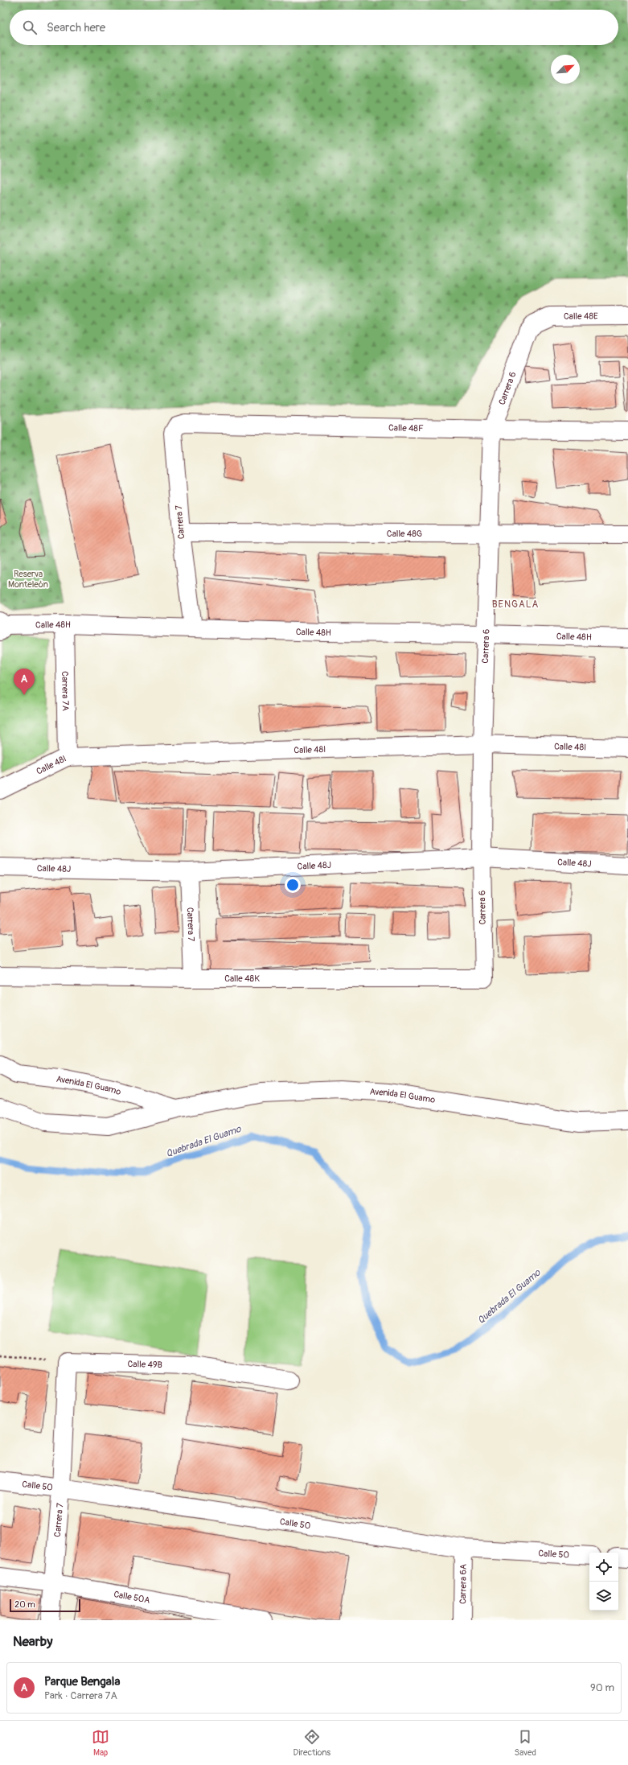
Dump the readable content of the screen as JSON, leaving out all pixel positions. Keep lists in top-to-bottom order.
{
  "streets": {
    "street": [
      "Calle 48E",
      "Carrera 6",
      "Calle 48F",
      "Carrera 7",
      "Calle 48G",
      "Calle 48H",
      "Carrera 7A",
      "Calle 48I",
      "Calle 48J",
      "Calle 48K",
      "Avenida El Guamo",
      "Calle 49B",
      "Calle 50",
      "Carrera 6A",
      "Calle 50A"
    ]
  },
  "crossings": [
    ["Calle 48E", "Carrera 6"],
    ["Carrera 6", "Calle 48F"],
    ["Carrera 6", "Calle 48G"],
    ["Carrera 6", "Calle 48H"],
    ["Carrera 6", "Calle 48I"],
    ["Carrera 6", "Calle 48J"],
    ["Carrera 6", "Calle 48K"],
    ["Calle 48F", "Carrera 7"],
    ["Carrera 7", "Calle 48G"],
    ["Carrera 7", "Calle 48H"],
    ["Carrera 7", "Calle 48J"],
    ["Carrera 7", "Calle 48K"],
    ["Carrera 7", "Calle 49B"],
    ["Carrera 7", "Calle 50"],
    ["Carrera 7", "Calle 50A"],
    ["Calle 48H", "Carrera 7A"],
    ["Carrera 7A", "Calle 48I"],
    ["Calle 50", "Carrera 6A"]
  ],
  "districts": ["BENGALA"],
  "water": ["Quebrada El Guamo"],
  "parks": ["Reserva Monteleón"],
  "scale_bar": "20 m",
  "north": "top right",
  "page": {
    "search": "Search here",
    "pins": "A",
    "scale": "20 m",
    "heading": "Nearby",
    "list": [
      {
        "mark": "A",
        "name": "Parque Bengala",
        "note": "Park · Carrera 7A",
        "value": "90 m"
      }
    ],
    "nav": ["Map", "Directions", "Saved"]
  }
}
